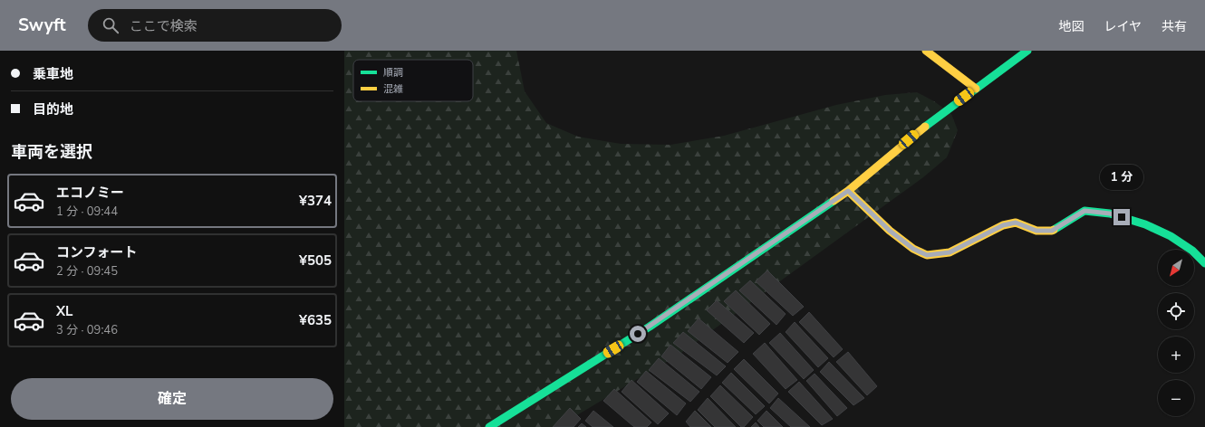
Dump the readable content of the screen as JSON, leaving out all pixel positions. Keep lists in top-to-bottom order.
{
  "legend": ["順調", "混雑"],
  "north": "bottom left",
  "page": {
    "header": "Swyft",
    "search": "ここで検索",
    "nav": ["地図", "レイヤ", "共有"],
    "banner": ["乗車地", "目的地"],
    "heading": "車両を選択",
    "bubble": "1 分",
    "list": [
      {
        "name": "エコノミー",
        "note": "1 分 · 09:44",
        "value": "¥374"
      },
      {
        "name": "コンフォート",
        "note": "2 分 · 09:45",
        "value": "¥505"
      },
      {
        "name": "XL",
        "note": "3 分 · 09:46",
        "value": "¥635"
      }
    ],
    "map_buttons": ["+", "−"],
    "buttons": "確定"
  }
}
